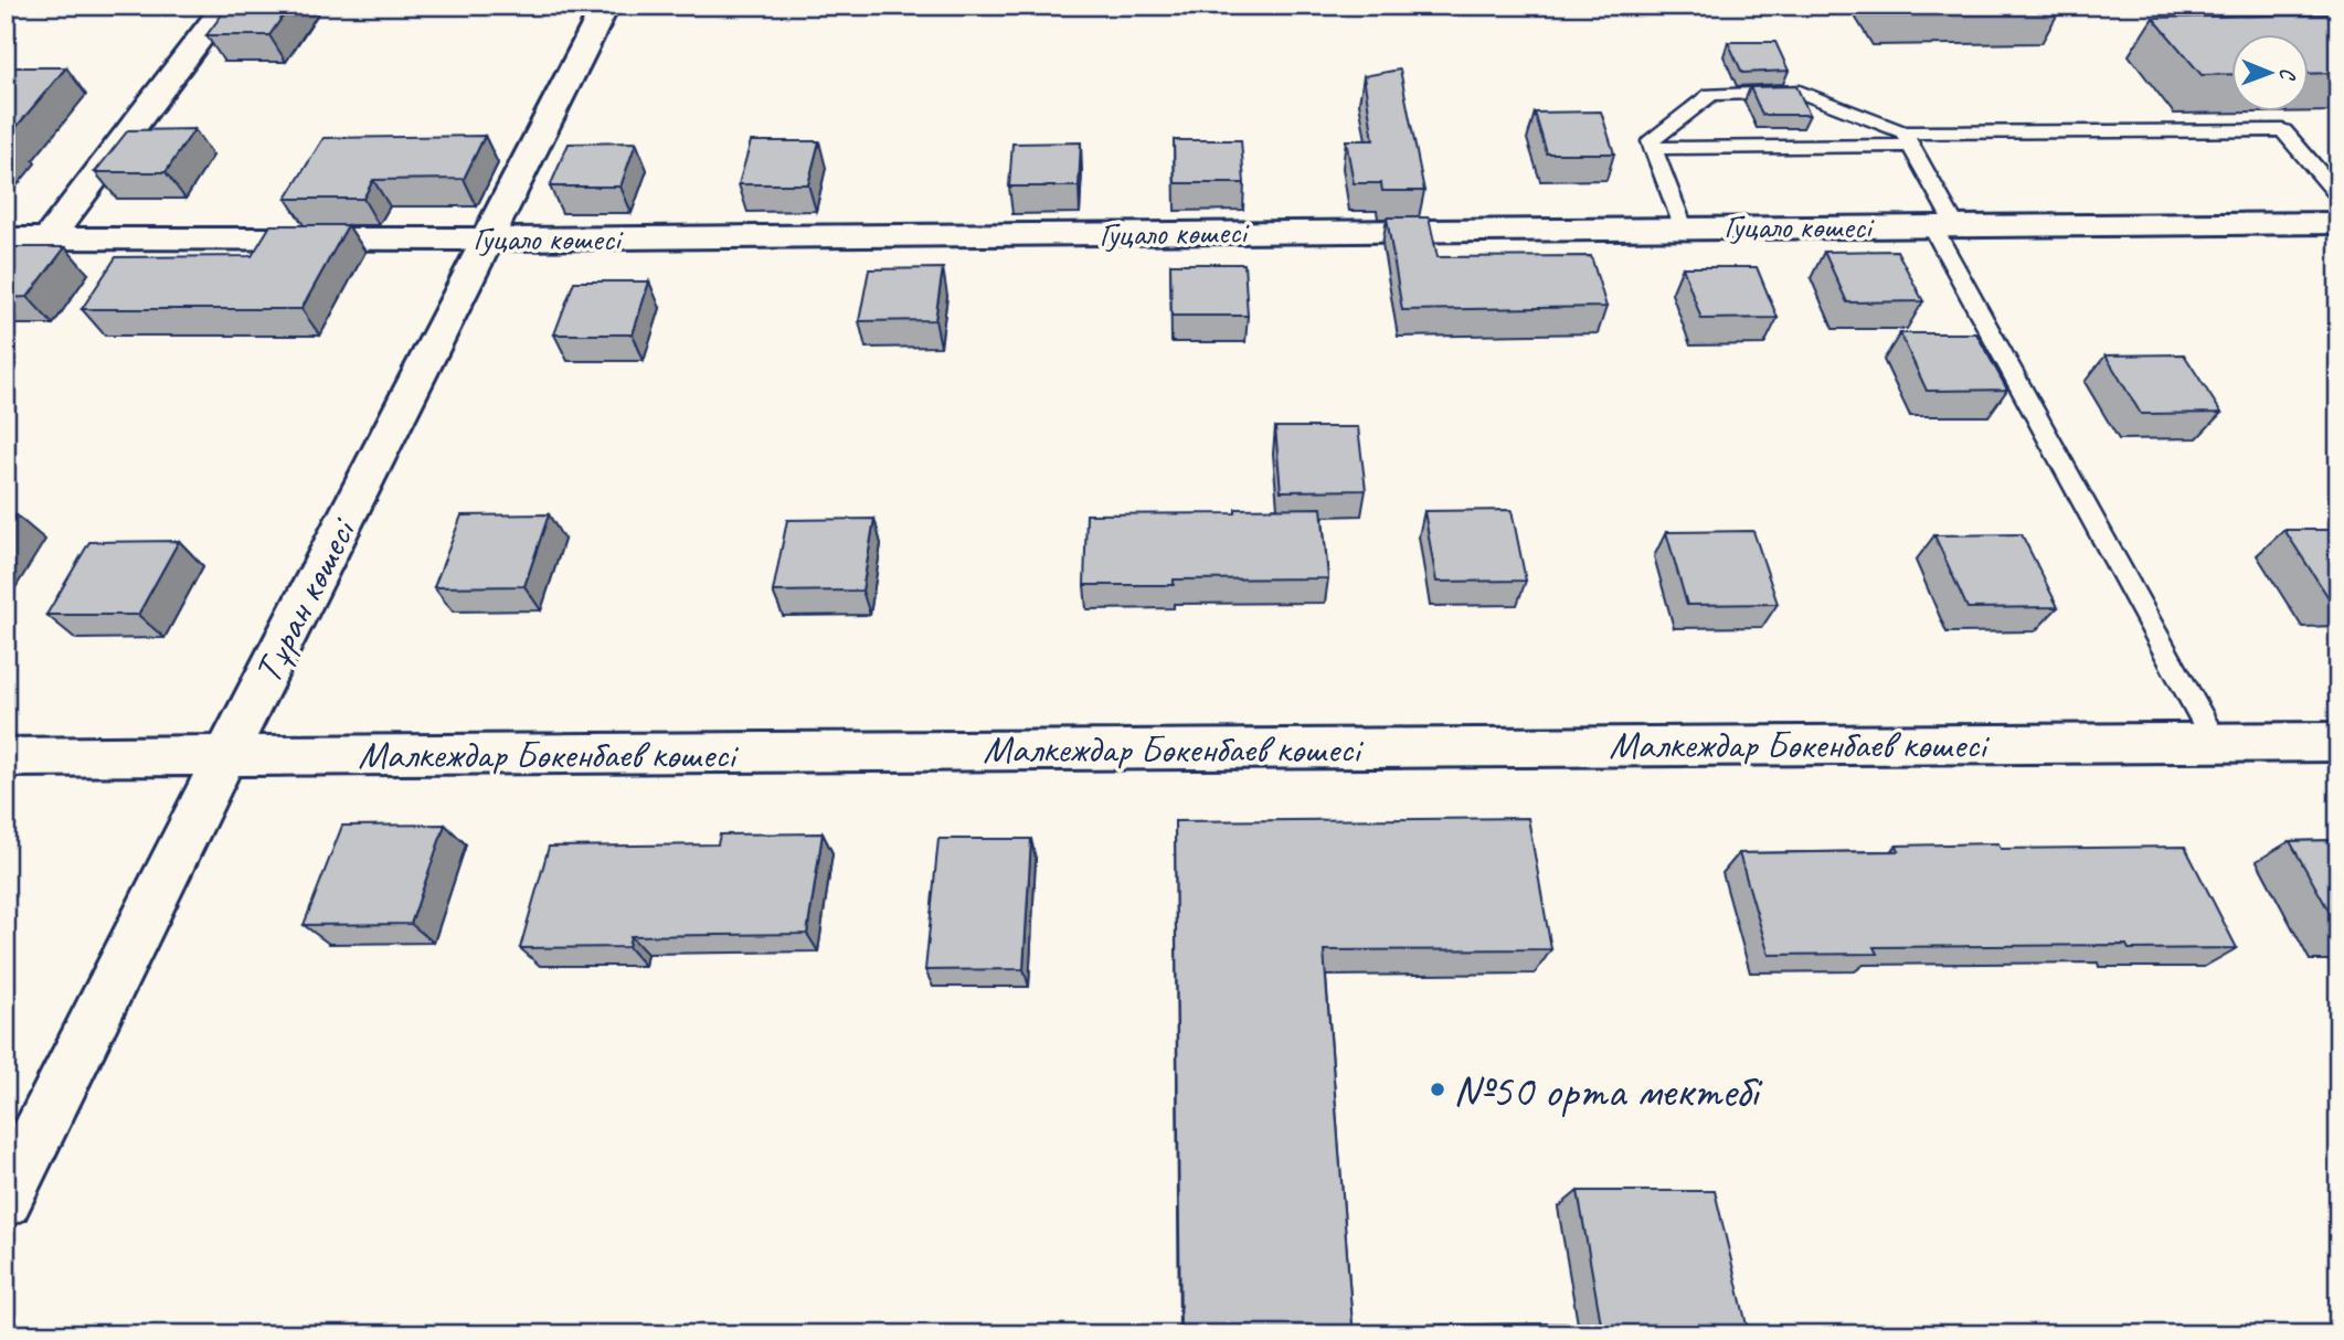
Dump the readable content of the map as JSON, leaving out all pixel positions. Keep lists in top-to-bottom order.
{
  "streets": {
    "street": ["Гуцало көшесі", "Тұран көшесі", "Малкеждар Бөкенбаев көшесі"]
  },
  "crossings": [
    ["Гуцало көшесі", "Тұран көшесі"],
    ["Тұран көшесі", "Малкеждар Бөкенбаев көшесі"]
  ],
  "places": ["№50 орта мектебі"],
  "north": "right"
}
